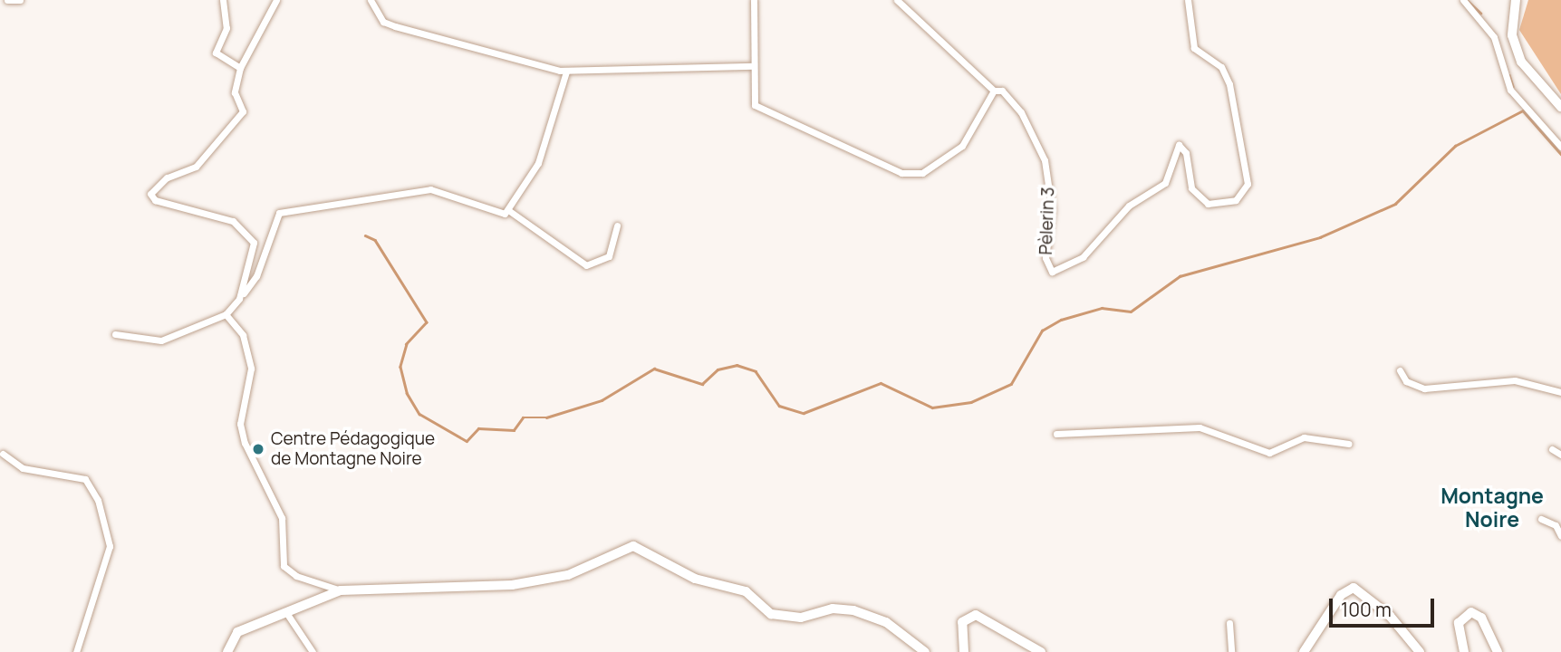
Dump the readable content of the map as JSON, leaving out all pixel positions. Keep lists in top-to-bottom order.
{
  "streets": {
    "street": ["Pèlerin 3"]
  },
  "districts": ["Montagne Noire"],
  "places": ["Centre Pédagogique de Montagne Noire"],
  "scale_bar": "100 m"
}
